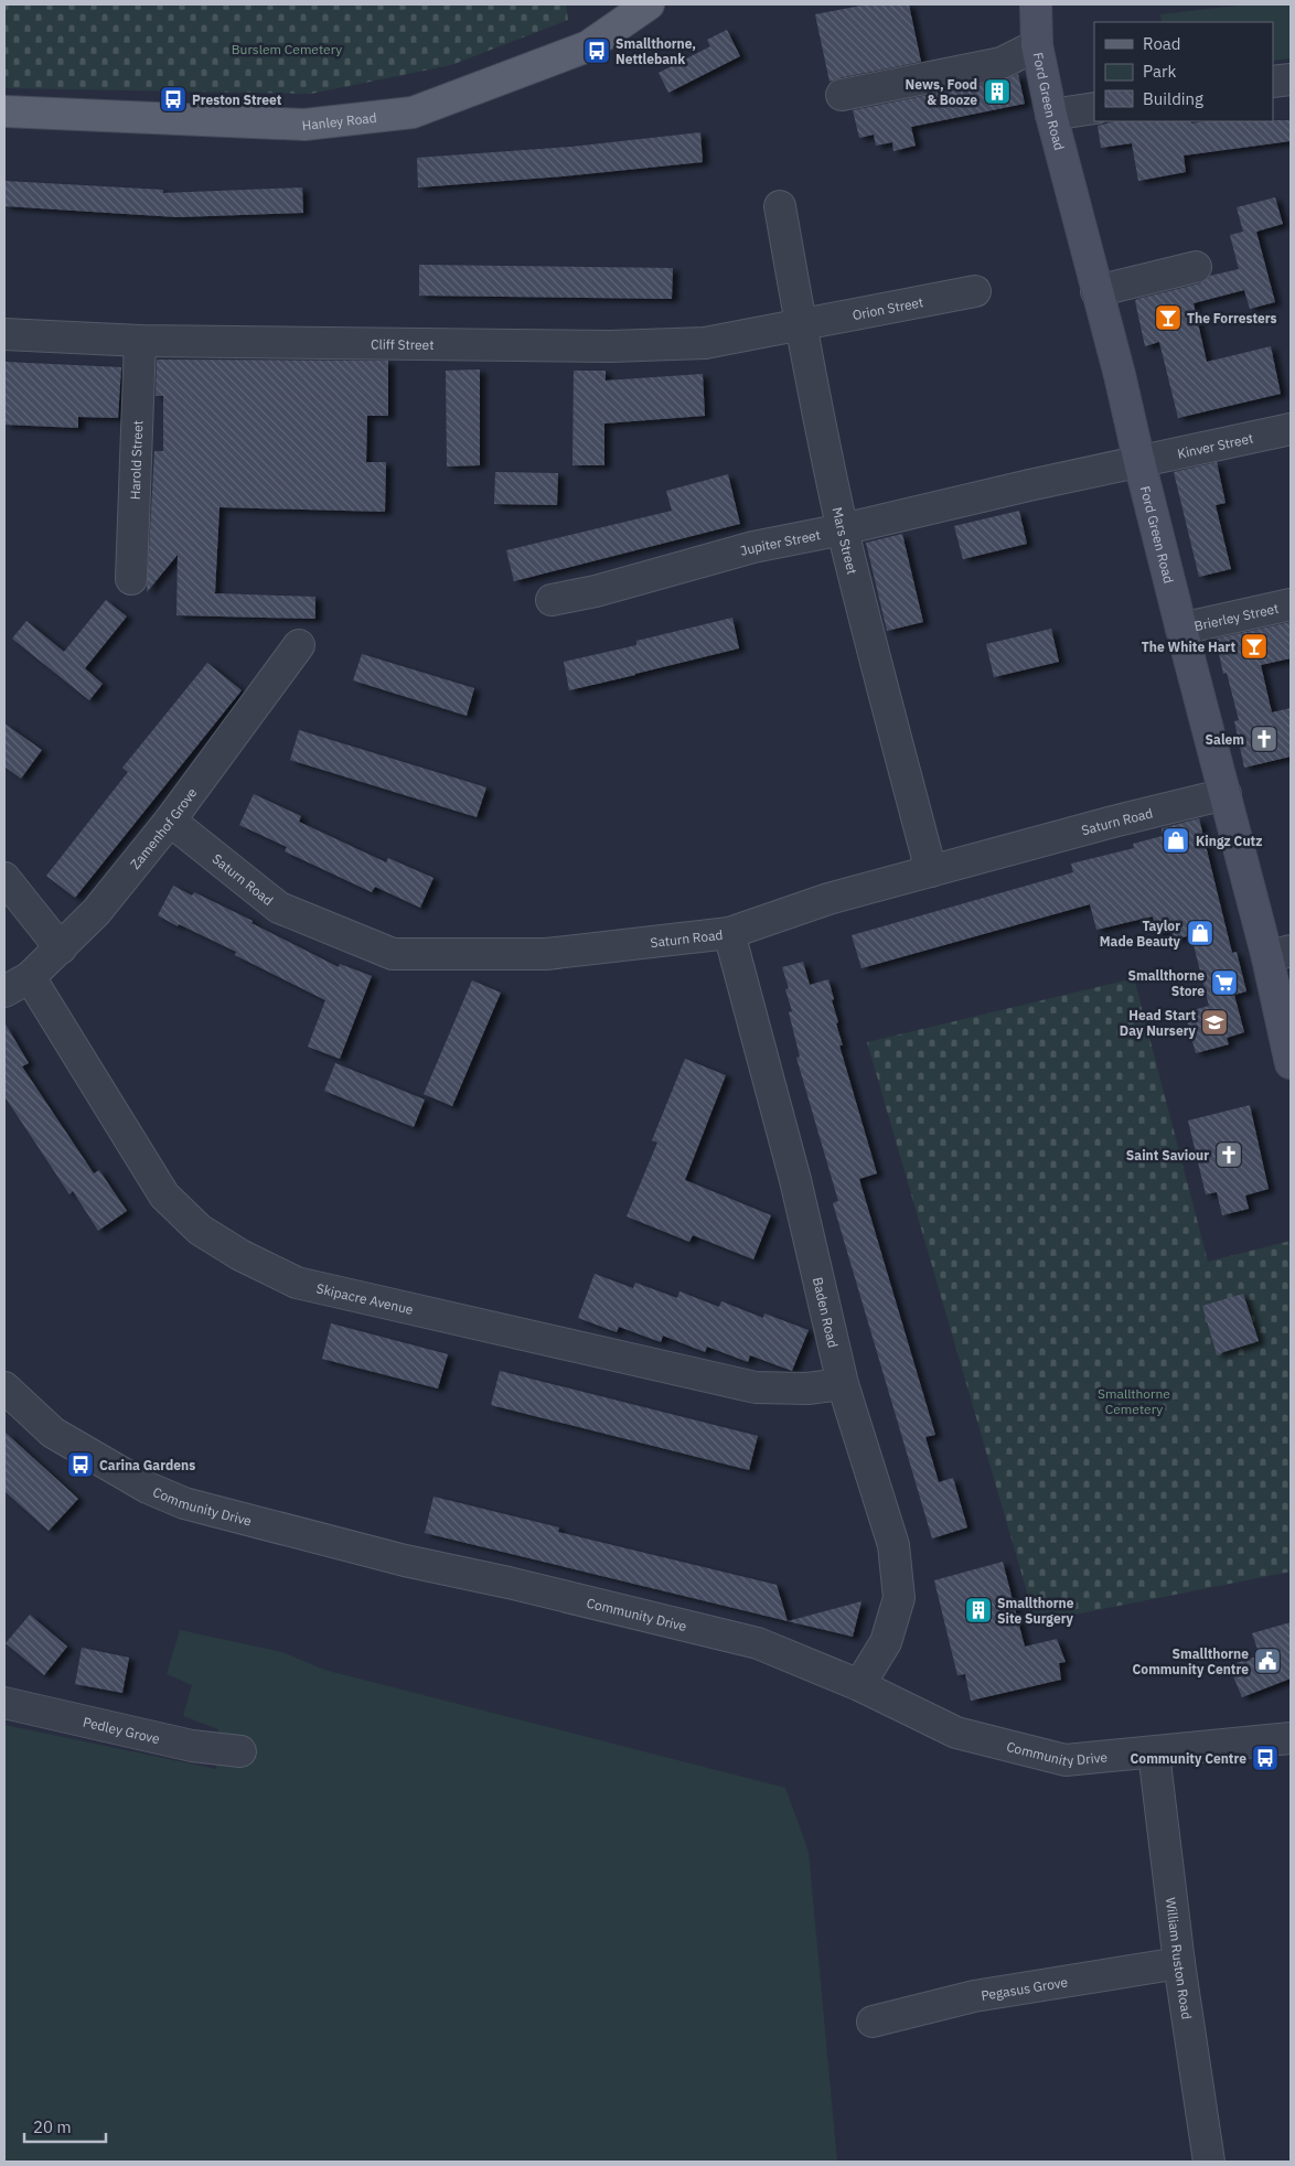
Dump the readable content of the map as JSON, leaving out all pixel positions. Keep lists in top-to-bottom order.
{
  "streets": {
    "main road": ["Ford Green Road", "Hanley Road"],
    "street": [
      "Orion Street",
      "Cliff Street",
      "Kinver Street",
      "Harold Street",
      "Mars Street",
      "Jupiter Street",
      "Brierley Street",
      "Saturn Road",
      "Zamenhof Grove",
      "Skipacre Avenue",
      "Baden Road",
      "Community Drive",
      "Pedley Grove",
      "William Ruston Road",
      "Pegasus Grove"
    ]
  },
  "crossings": [
    ["Ford Green Road", "Kinver Street"],
    ["Ford Green Road", "Jupiter Street"],
    ["Ford Green Road", "Brierley Street"],
    ["Ford Green Road", "Saturn Road"],
    ["Orion Street", "Cliff Street"],
    ["Orion Street", "Mars Street"],
    ["Cliff Street", "Harold Street"],
    ["Cliff Street", "Mars Street"],
    ["Kinver Street", "Jupiter Street"],
    ["Mars Street", "Jupiter Street"],
    ["Mars Street", "Saturn Road"],
    ["Saturn Road", "Zamenhof Grove"],
    ["Saturn Road", "Baden Road"],
    ["Zamenhof Grove", "Skipacre Avenue"],
    ["Skipacre Avenue", "Baden Road"],
    ["Baden Road", "Community Drive"],
    ["Community Drive", "William Ruston Road"],
    ["William Ruston Road", "Pegasus Grove"]
  ],
  "parks": ["Burslem Cemetery", "Smallthorne Cemetery"],
  "places": {
    "bus stop": [
      "Smallthorne, Nettlebank",
      "Preston Street",
      "Carina Gardens",
      "Community Centre"
    ],
    "building": ["News, Food & Booze", "Smallthorne Site Surgery"],
    "bar": ["The Forresters", "The White Hart"],
    "church": ["Salem", "Saint Saviour"],
    "shop": ["Kingz Cutz", "Taylor Made Beauty"],
    "supermarket": ["Smallthorne Store"],
    "school or university": ["Head Start Day Nursery"],
    "public building": ["Smallthorne Community Centre"]
  },
  "legend": ["Road", "Park", "Building"],
  "scale_bar": "20 m"
}
